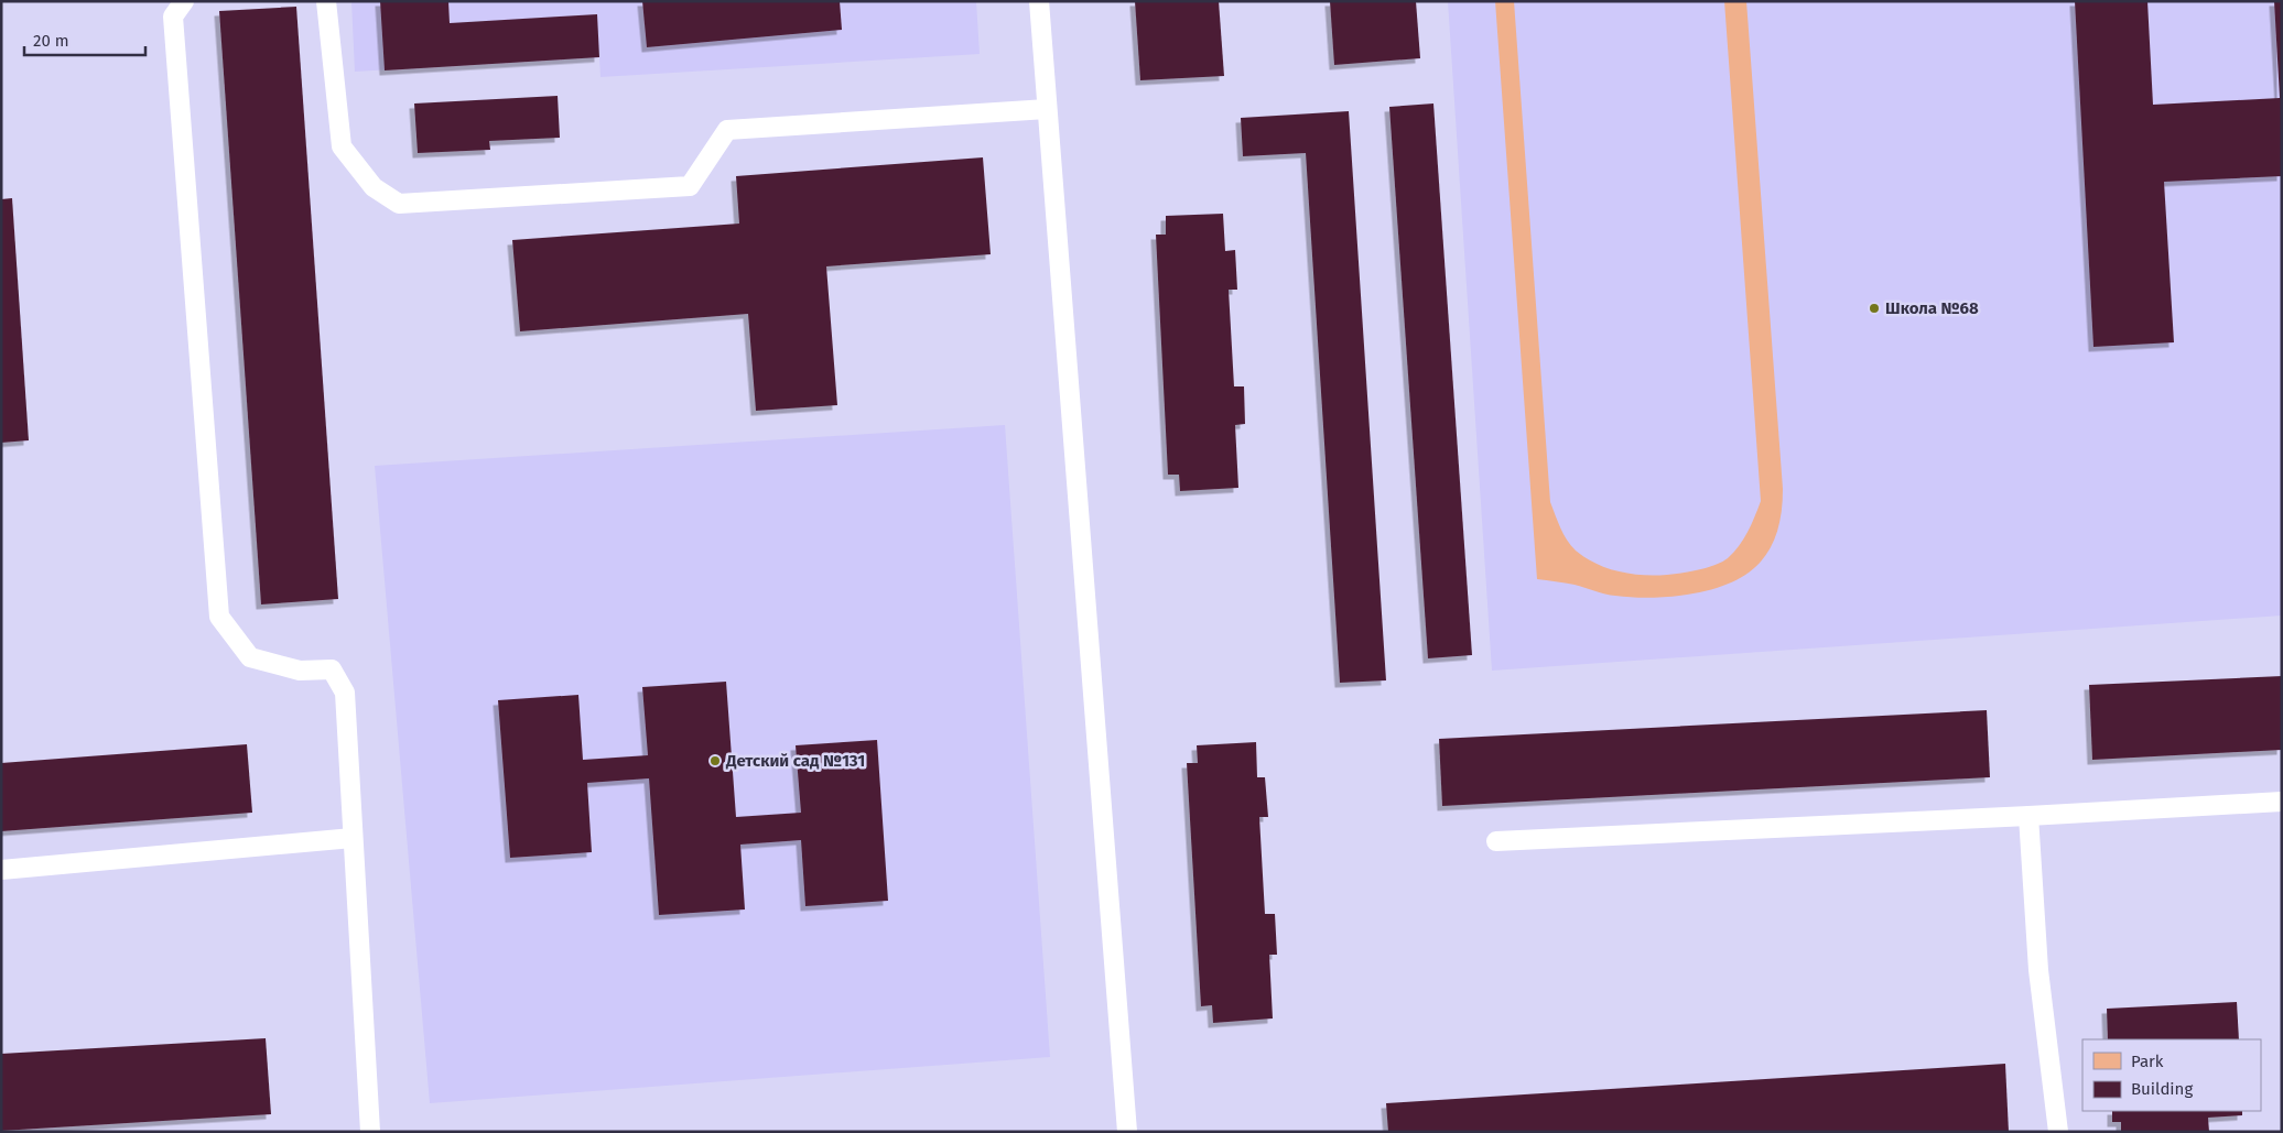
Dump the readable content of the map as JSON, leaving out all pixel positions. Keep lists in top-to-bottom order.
{
  "places": ["Школа №68", "Детский сад №131"],
  "legend": ["Park", "Building"],
  "scale_bar": "20 m"
}
